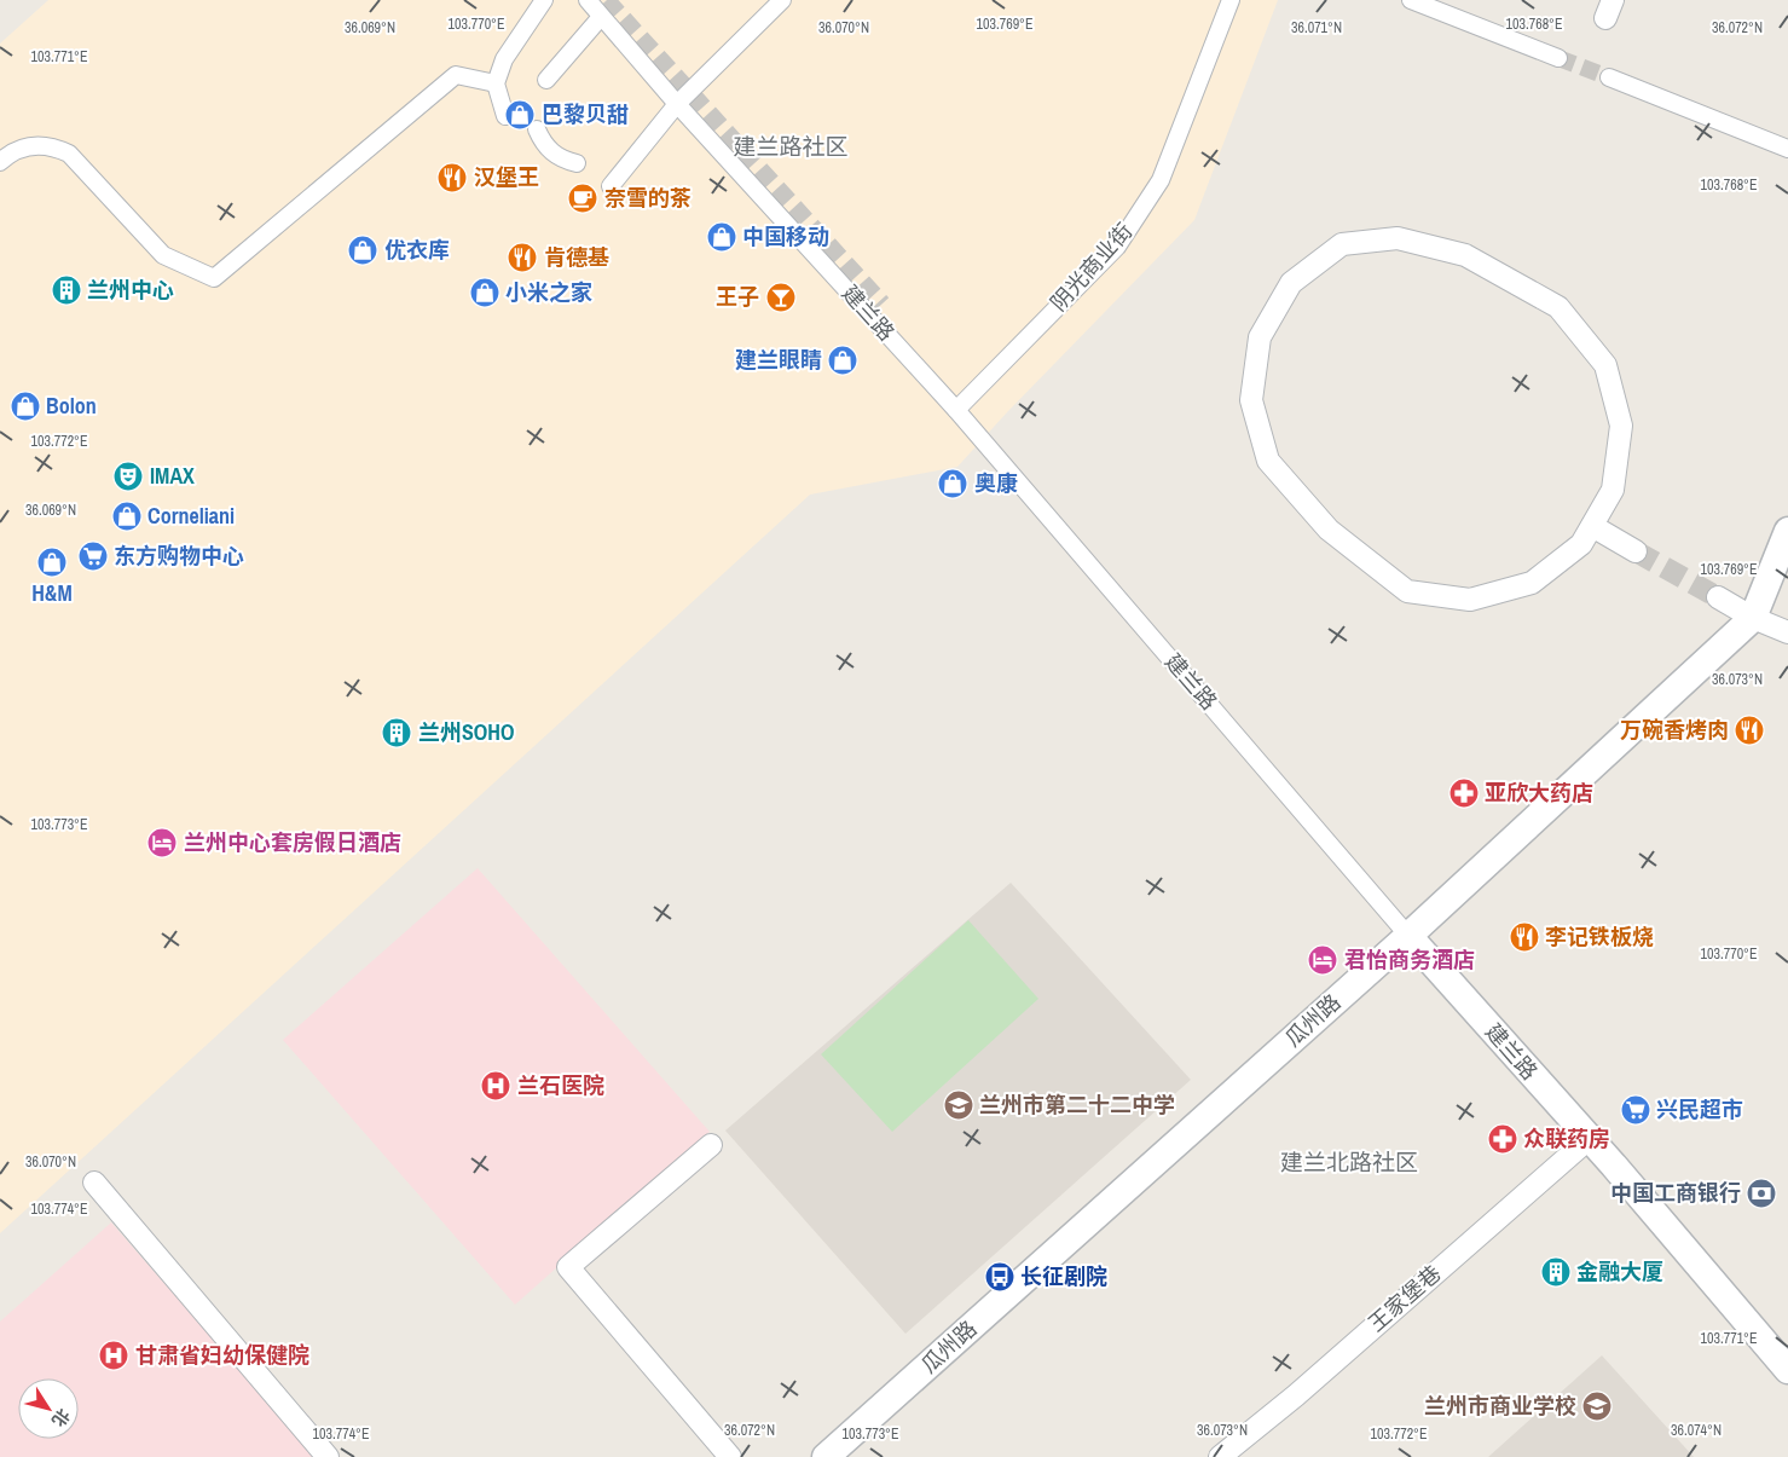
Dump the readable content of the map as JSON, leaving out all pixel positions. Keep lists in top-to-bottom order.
{
  "streets": {
    "street": [
      "阴光商业街",
      "建兰路",
      "瓜州路",
      "王家堡巷"
    ]
  },
  "crossings": [
    ["阴光商业街", "建兰路"],
    ["建兰路", "瓜州路"],
    ["建兰路", "王家堡巷"]
  ],
  "districts": ["建兰路社区", "建兰北路社区"],
  "places": {
    "shop": [
      "巴黎贝甜",
      "中国移动",
      "优衣库",
      "小米之家",
      "建兰眼睛",
      "Bolon",
      "奥康",
      "Corneliani",
      "H&M"
    ],
    "restaurant": [
      "汉堡王",
      "肯德基",
      "万碗香烤肉",
      "李记铁板烧"
    ],
    "cafe": ["奈雪的茶"],
    "building": ["兰州中心", "兰州SOHO", "金融大厦"],
    "bar": ["王子"],
    "theatre": ["IMAX"],
    "supermarket": ["东方购物中心", "兴民超市"],
    "pharmacy": ["亚欣大药店", "众联药房"],
    "hotel": ["兰州中心套房假日酒店", "君怡商务酒店"],
    "hospital": ["兰石医院", "甘肃省妇幼保健院"],
    "school or university": ["兰州市第二十二中学", "兰州市商业学校"],
    "bank": ["中国工商银行"],
    "bus stop": ["长征剧院"]
  },
  "north": "bottom right",
  "coordinates": [
    "103.770°E",
    "103.769°E",
    "103.768°E",
    "36.069°N",
    "36.070°N",
    "36.071°N",
    "36.072°N",
    "103.771°E",
    "103.772°E",
    "36.073°N",
    "103.773°E",
    "103.774°E",
    "36.074°N"
  ]
}
